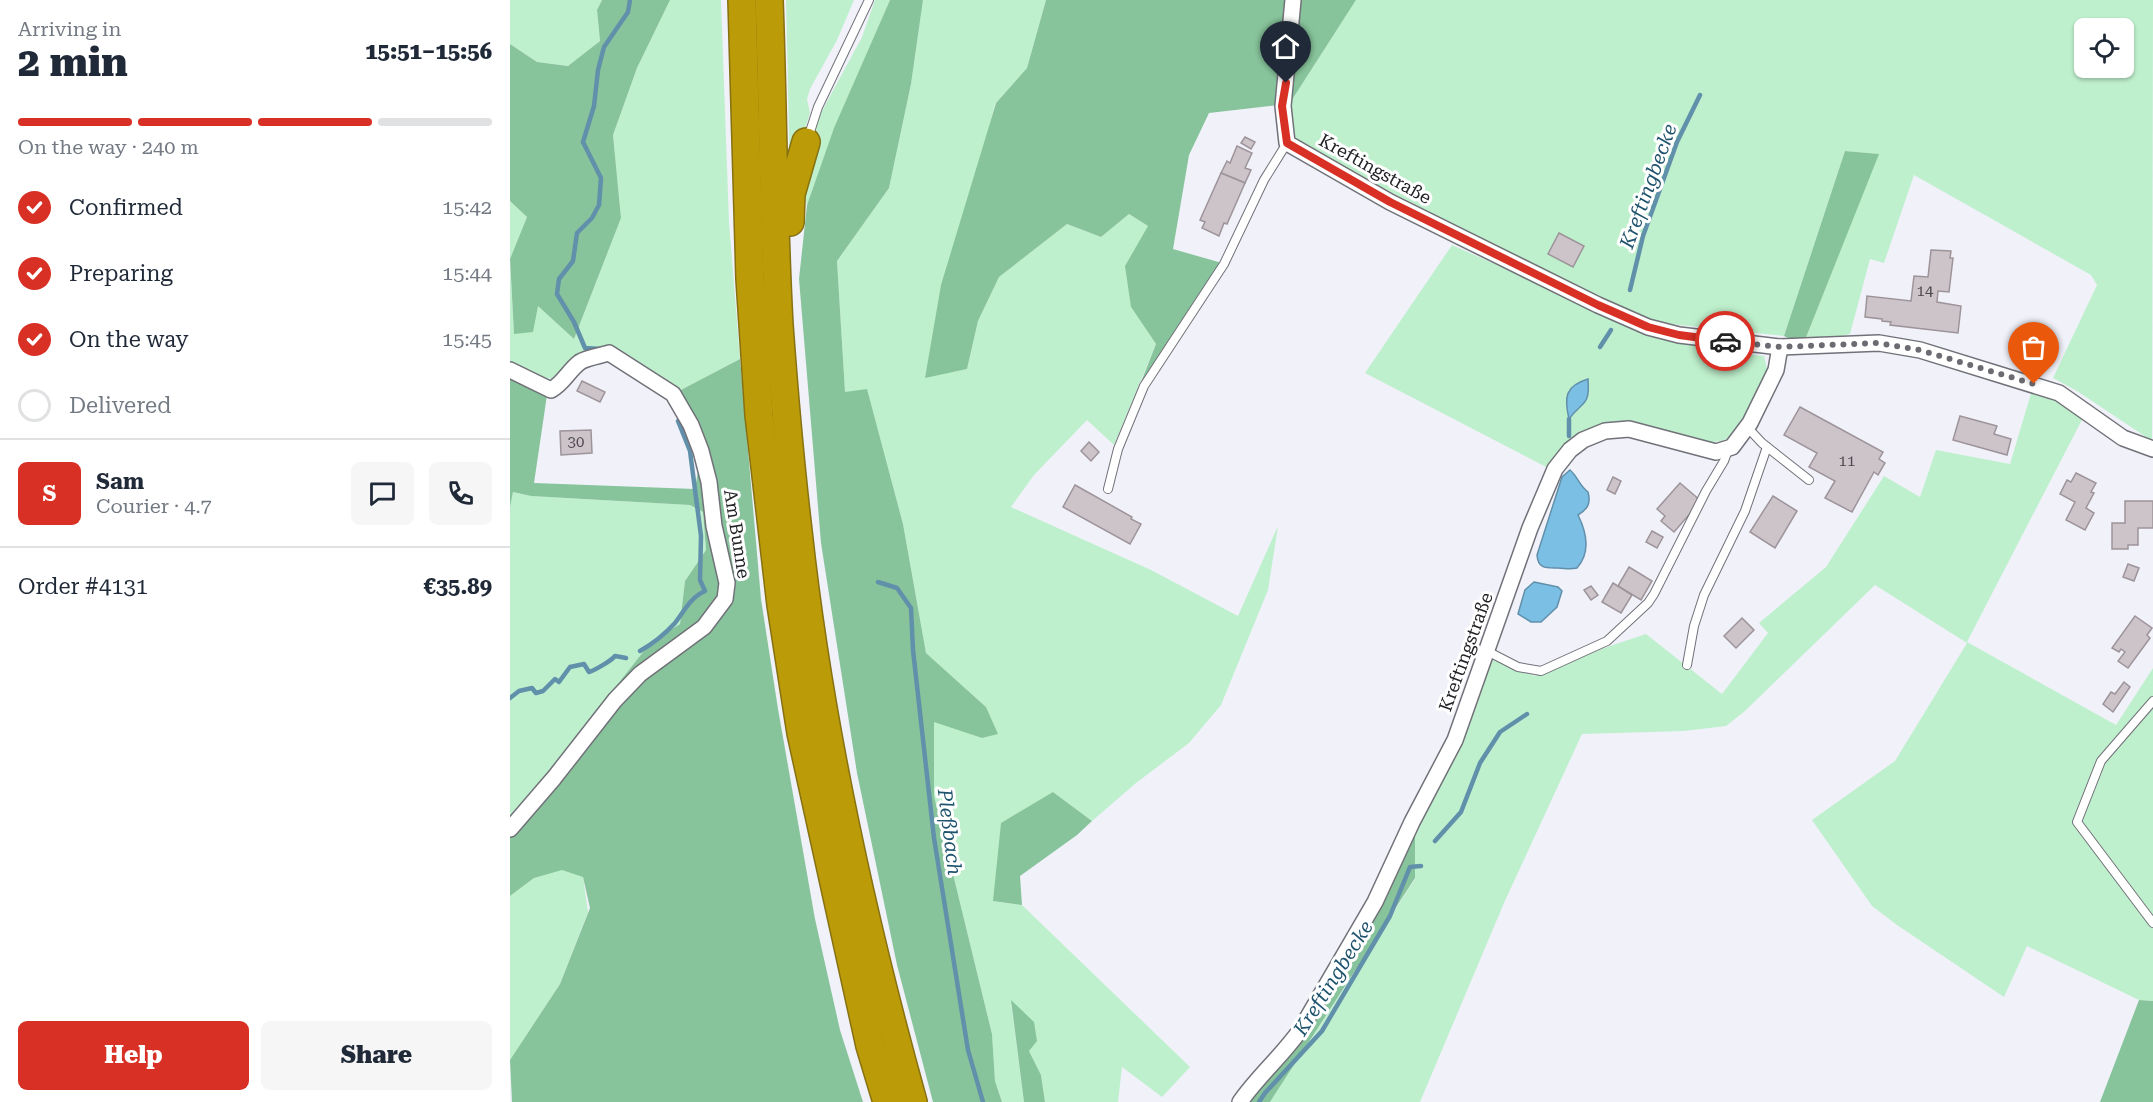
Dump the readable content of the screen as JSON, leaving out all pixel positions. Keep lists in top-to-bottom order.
{
  "streets": {
    "street": ["Kreftingstraße", "Am Bunne"]
  },
  "water": ["Kreftingbecke", "Pleßbach"],
  "house_numbers": ["14", "30", "11"],
  "page": {
    "heading": ["2 min", "Arriving in", "15:51–15:56"],
    "panel": [
      "Sam",
      "Courier · 4.7",
      "Order #4131",
      "€35.89"
    ],
    "bar": "On the way · 240 m",
    "list": [
      ["Confirmed", "15:42"],
      ["Preparing", "15:44"],
      ["On the way", "15:45"],
      "Delivered"
    ],
    "round": "S",
    "buttons": ["Help", "Share"]
  }
}
